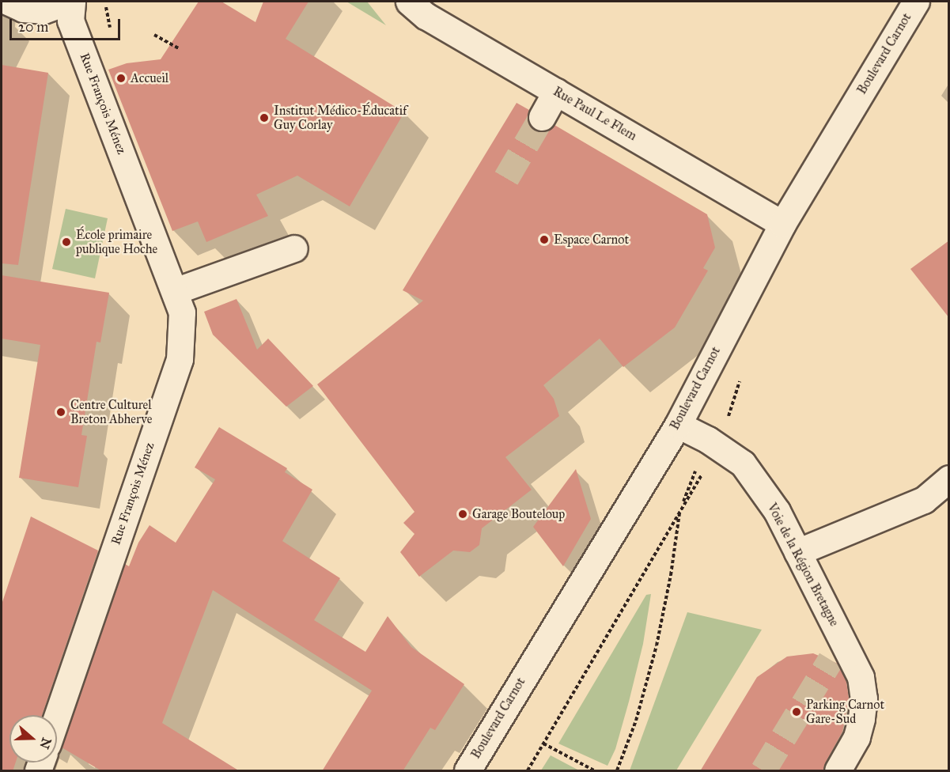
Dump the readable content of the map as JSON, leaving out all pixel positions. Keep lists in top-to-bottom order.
{
  "streets": {
    "street": [
      "Boulevard Carnot",
      "Rue François Ménez",
      "Rue Paul Le Flem",
      "Voie de la Région Bretagne"
    ]
  },
  "crossings": [
    ["Boulevard Carnot", "Rue Paul Le Flem"],
    ["Boulevard Carnot", "Voie de la Région Bretagne"]
  ],
  "places": [
    "Accueil",
    "Institut Médico-Éducatif Guy Corlay",
    "Espace Carnot",
    "École primaire publique Hoche",
    "Centre Culturel Breton Abherve",
    "Garage Bouteloup",
    "Parking Carnot Gare-Sud"
  ],
  "scale_bar": "20 m",
  "north": "right"
}
